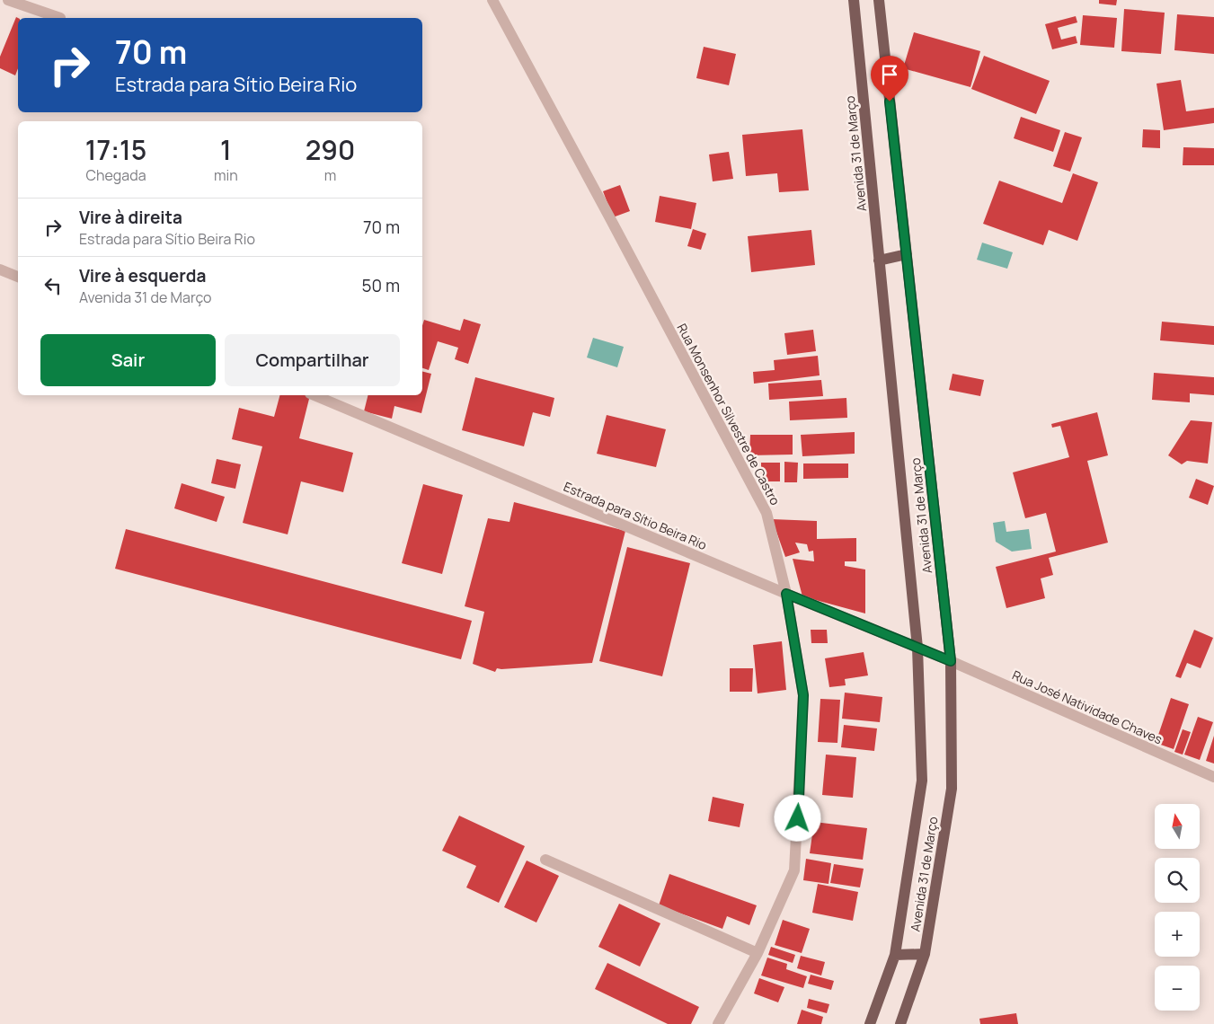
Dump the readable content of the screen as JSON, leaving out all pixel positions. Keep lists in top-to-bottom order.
{
  "streets": {
    "main road": ["Avenida 31 de Março"],
    "street": ["Rua Monsenhor Silvestre de Castro", "Estrada para Sítio Beira Rio", "Rua José Natividade Chaves"]
  },
  "crossings": [
    ["Avenida 31 de Março", "Estrada para Sítio Beira Rio"],
    ["Avenida 31 de Março", "Rua José Natividade Chaves"],
    ["Rua Monsenhor Silvestre de Castro", "Estrada para Sítio Beira Rio"],
    ["Estrada para Sítio Beira Rio", "Rua José Natividade Chaves"]
  ],
  "north": "top",
  "page": {
    "turn": ["70 m", "Estrada para Sítio Beira Rio"],
    "eta": [
      "17:15",
      "Chegada",
      "1",
      "min",
      "290",
      "m"
    ],
    "list": [
      {
        "name": "Vire à direita",
        "note": "Estrada para Sítio Beira Rio",
        "value": "70 m"
      },
      {
        "name": "Vire à esquerda",
        "note": "Avenida 31 de Março",
        "value": "50 m"
      }
    ],
    "buttons": ["Sair", "Compartilhar"],
    "map_buttons": ["+", "−"]
  }
}
